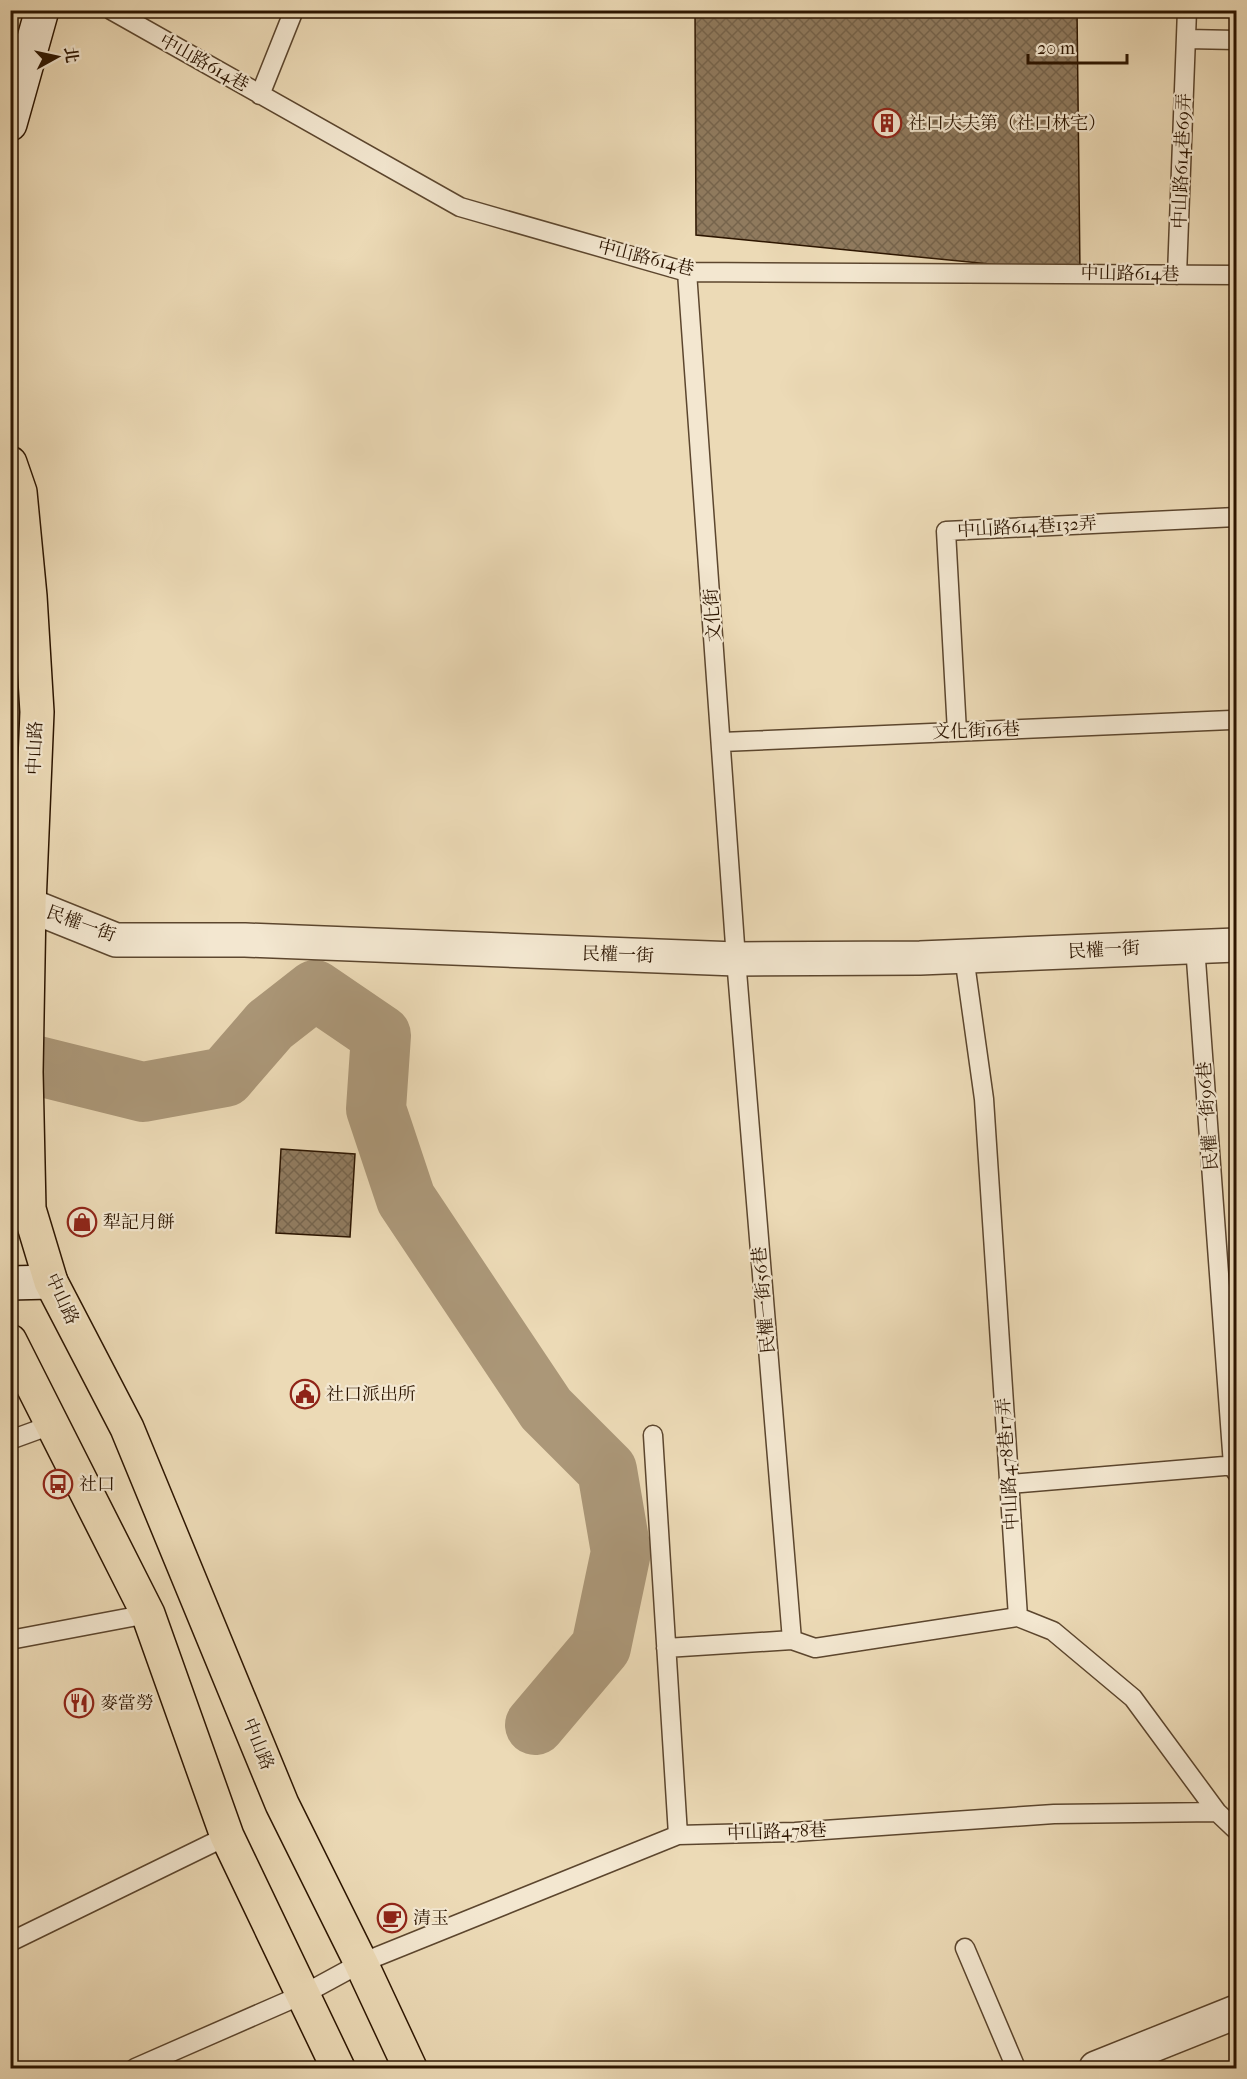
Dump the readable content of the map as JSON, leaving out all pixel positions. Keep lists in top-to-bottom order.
{
  "streets": {
    "main road": ["中山路"],
    "street": ["民權一街"],
    "lane": [
      "中山路614巷",
      "中山路614巷69弄",
      "中山路614巷132弄",
      "文化街",
      "文化街16巷",
      "民權一街96巷",
      "民權一街56巷",
      "中山路478巷17弄",
      "中山路478巷"
    ]
  },
  "crossings": [
    ["中山路614巷", "中山路614巷69弄"],
    ["中山路614巷", "文化街"],
    ["中山路614巷132弄", "文化街16巷"],
    ["文化街", "文化街16巷"],
    ["文化街", "民權一街"],
    ["文化街", "民權一街56巷"],
    ["中山路", "民權一街"],
    ["中山路", "中山路478巷"],
    ["民權一街", "民權一街96巷"],
    ["民權一街", "民權一街56巷"],
    ["民權一街", "中山路478巷17弄"]
  ],
  "places": {
    "building": ["社口大夫第（社口林宅）"],
    "shop": ["犁記月餅"],
    "public building": ["社口派出所"],
    "bus stop": ["社口"],
    "restaurant": ["麥當勞"],
    "cafe": ["清玉"]
  },
  "scale_bar": "20 m",
  "north": "right"
}
